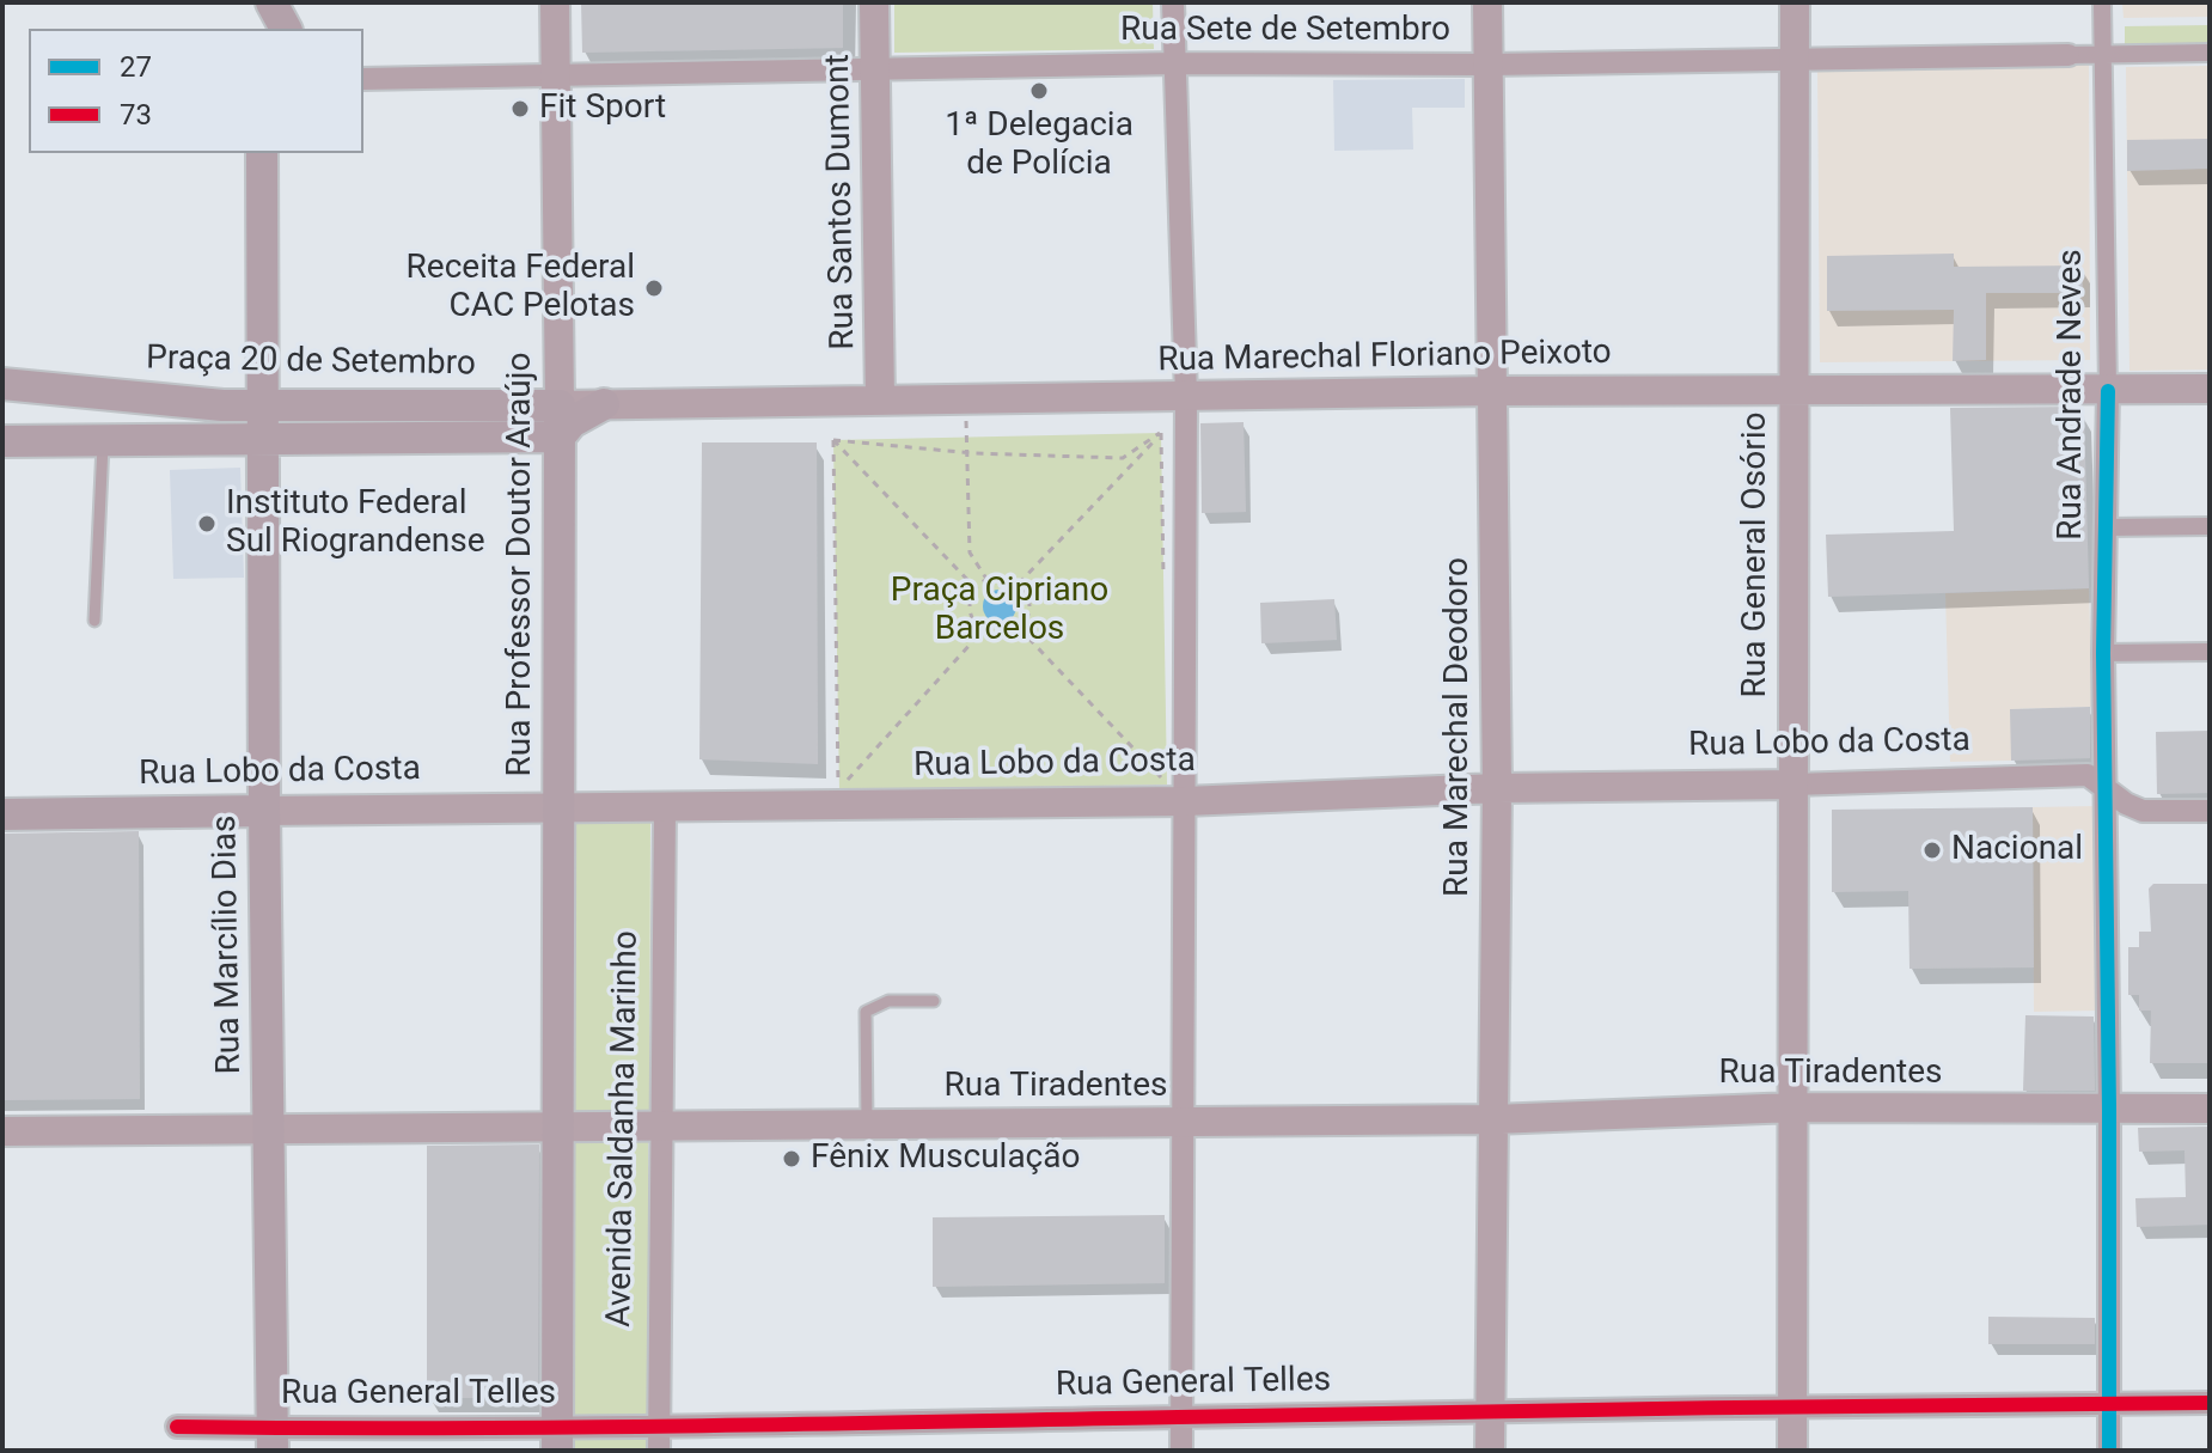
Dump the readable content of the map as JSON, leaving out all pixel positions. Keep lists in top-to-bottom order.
{
  "streets": {
    "main road": [
      "Praça 20 de Setembro",
      "Rua Professor Doutor Araújo",
      "Rua Lobo da Costa",
      "Rua Marcílio Dias",
      "Avenida Saldanha Marinho"
    ],
    "street": [
      "Rua Sete de Setembro",
      "Rua Santos Dumont",
      "Rua Marechal Floriano Peixoto",
      "Rua Andrade Neves",
      "Rua General Osório",
      "Rua Marechal Deodoro",
      "Rua Tiradentes",
      "Rua General Telles"
    ]
  },
  "crossings": [
    ["Rua Sete de Setembro", "Rua Santos Dumont"],
    ["Rua Sete de Setembro", "Rua Andrade Neves"],
    ["Rua Sete de Setembro", "Rua General Osório"],
    ["Rua Sete de Setembro", "Rua Professor Doutor Araújo"],
    ["Rua Sete de Setembro", "Rua Marechal Deodoro"],
    ["Rua Santos Dumont", "Rua Marechal Floriano Peixoto"],
    ["Rua Marechal Floriano Peixoto", "Rua Andrade Neves"],
    ["Rua Marechal Floriano Peixoto", "Rua General Osório"],
    ["Rua Marechal Floriano Peixoto", "Rua Marechal Deodoro"],
    ["Praça 20 de Setembro", "Rua Professor Doutor Araújo"],
    ["Praça 20 de Setembro", "Rua Marcílio Dias"],
    ["Rua Andrade Neves", "Rua Lobo da Costa"],
    ["Rua Andrade Neves", "Rua Tiradentes"],
    ["Rua General Osório", "Rua Lobo da Costa"],
    ["Rua General Osório", "Rua Tiradentes"],
    ["Rua General Osório", "Rua General Telles"],
    ["Rua Professor Doutor Araújo", "Rua Lobo da Costa"],
    ["Rua Professor Doutor Araújo", "Rua Tiradentes"],
    ["Rua Professor Doutor Araújo", "Avenida Saldanha Marinho"],
    ["Rua Marechal Deodoro", "Rua Lobo da Costa"],
    ["Rua Marechal Deodoro", "Rua Tiradentes"],
    ["Rua Marechal Deodoro", "Rua General Telles"],
    ["Rua Lobo da Costa", "Rua Marcílio Dias"],
    ["Rua Lobo da Costa", "Avenida Saldanha Marinho"],
    ["Rua Marcílio Dias", "Rua Tiradentes"],
    ["Rua Marcílio Dias", "Rua General Telles"],
    ["Rua Tiradentes", "Avenida Saldanha Marinho"],
    ["Avenida Saldanha Marinho", "Rua General Telles"]
  ],
  "parks": ["Praça Cipriano Barcelos"],
  "places": [
    "1ª Delegacia de Polícia",
    "Fit Sport",
    "Receita Federal CAC Pelotas",
    "Instituto Federal Sul Riograndense",
    "Nacional",
    "Fênix Musculação"
  ],
  "lines": ["transit line 27", "transit line 73"],
  "legend": ["27", "73"]
}
